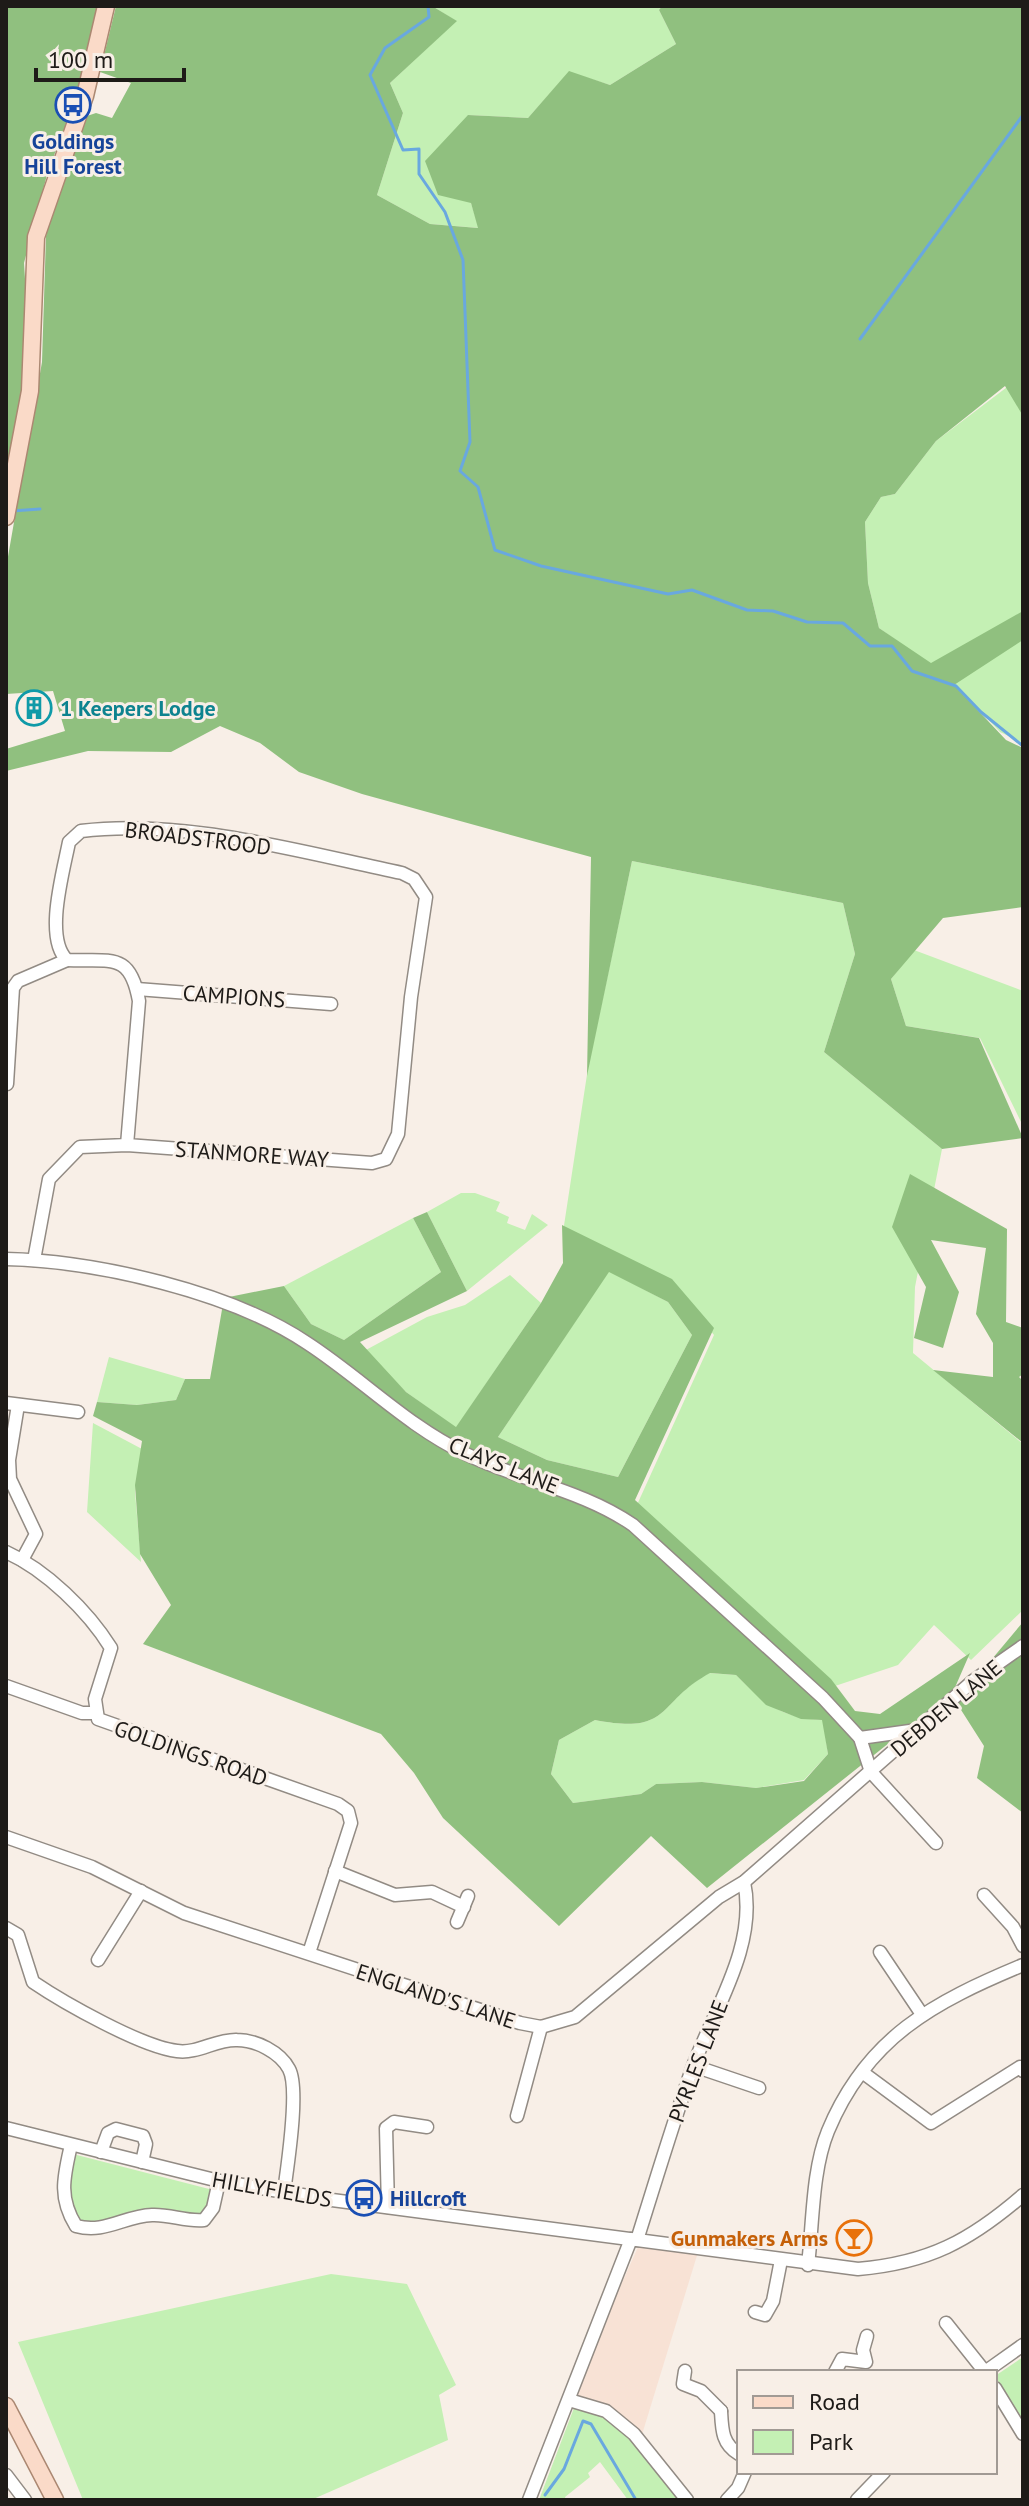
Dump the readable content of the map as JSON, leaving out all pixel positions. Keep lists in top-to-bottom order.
{
  "streets": {
    "street": [
      "BROADSTROOD",
      "CAMPIONS",
      "STANMORE WAY",
      "CLAYS LANE",
      "DEBDEN LANE",
      "GOLDINGS ROAD",
      "ENGLAND'S LANE",
      "PYRLES LANE",
      "HILLYFIELDS"
    ]
  },
  "crossings": [
    ["BROADSTROOD", "STANMORE WAY"],
    ["STANMORE WAY", "CLAYS LANE"],
    ["CLAYS LANE", "DEBDEN LANE"],
    ["DEBDEN LANE", "ENGLAND'S LANE"],
    ["DEBDEN LANE", "PYRLES LANE"],
    ["GOLDINGS ROAD", "ENGLAND'S LANE"],
    ["ENGLAND'S LANE", "PYRLES LANE"],
    ["PYRLES LANE", "HILLYFIELDS"]
  ],
  "places": {
    "bus stop": ["Goldings Hill Forest", "Hillcroft"],
    "building": ["1 Keepers Lodge"],
    "bar": ["Gunmakers Arms"]
  },
  "legend": ["Road", "Park"],
  "scale_bar": "100 m"
}
